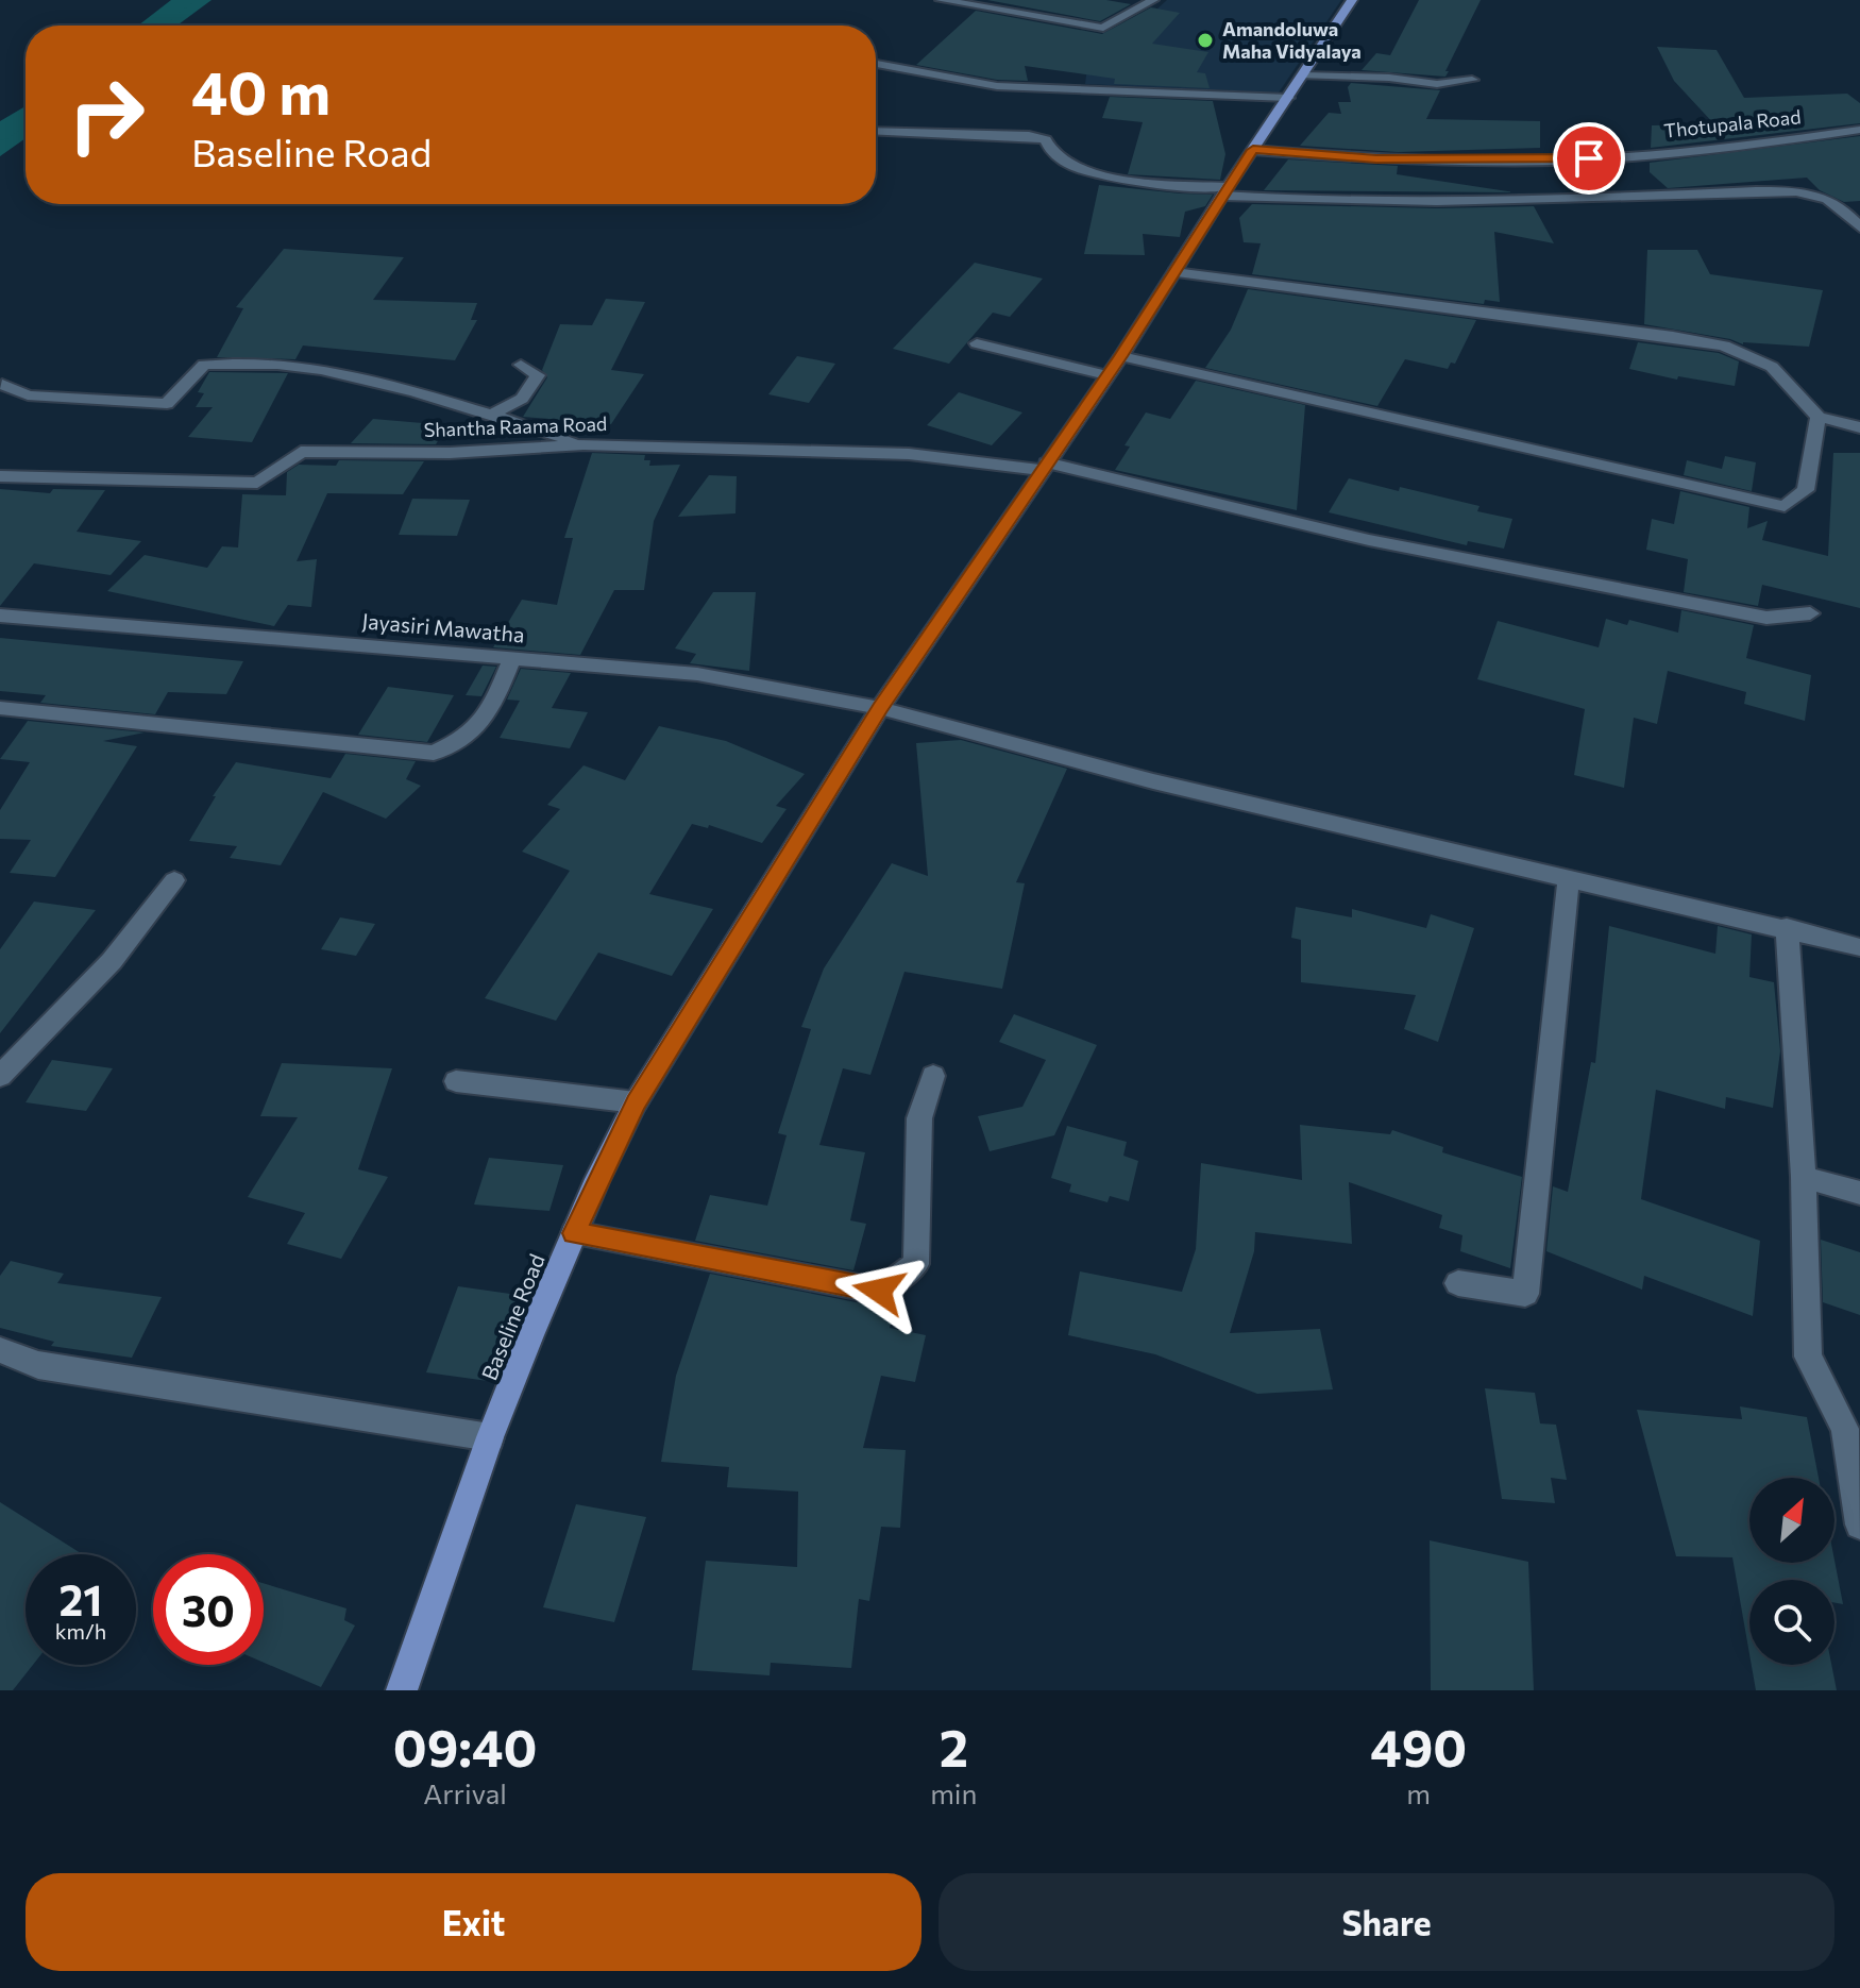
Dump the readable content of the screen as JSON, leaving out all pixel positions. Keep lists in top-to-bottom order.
{
  "streets": {
    "main road": ["Baseline Road"],
    "street": ["Thotupala Road", "Shantha Raama Road", "Jayasiri Mawatha"]
  },
  "crossings": [
    ["Thotupala Road", "Baseline Road"],
    ["Shantha Raama Road", "Baseline Road"],
    ["Jayasiri Mawatha", "Baseline Road"]
  ],
  "places": ["Amandoluwa Maha Vidyalaya"],
  "north": "top right",
  "page": {
    "turn": ["40 m", "Baseline Road"],
    "speed": "21 km/h",
    "limit": "30",
    "eta": [
      "09:40",
      "Arrival",
      "2",
      "min",
      "490",
      "m"
    ],
    "buttons": ["Exit", "Share"]
  }
}
